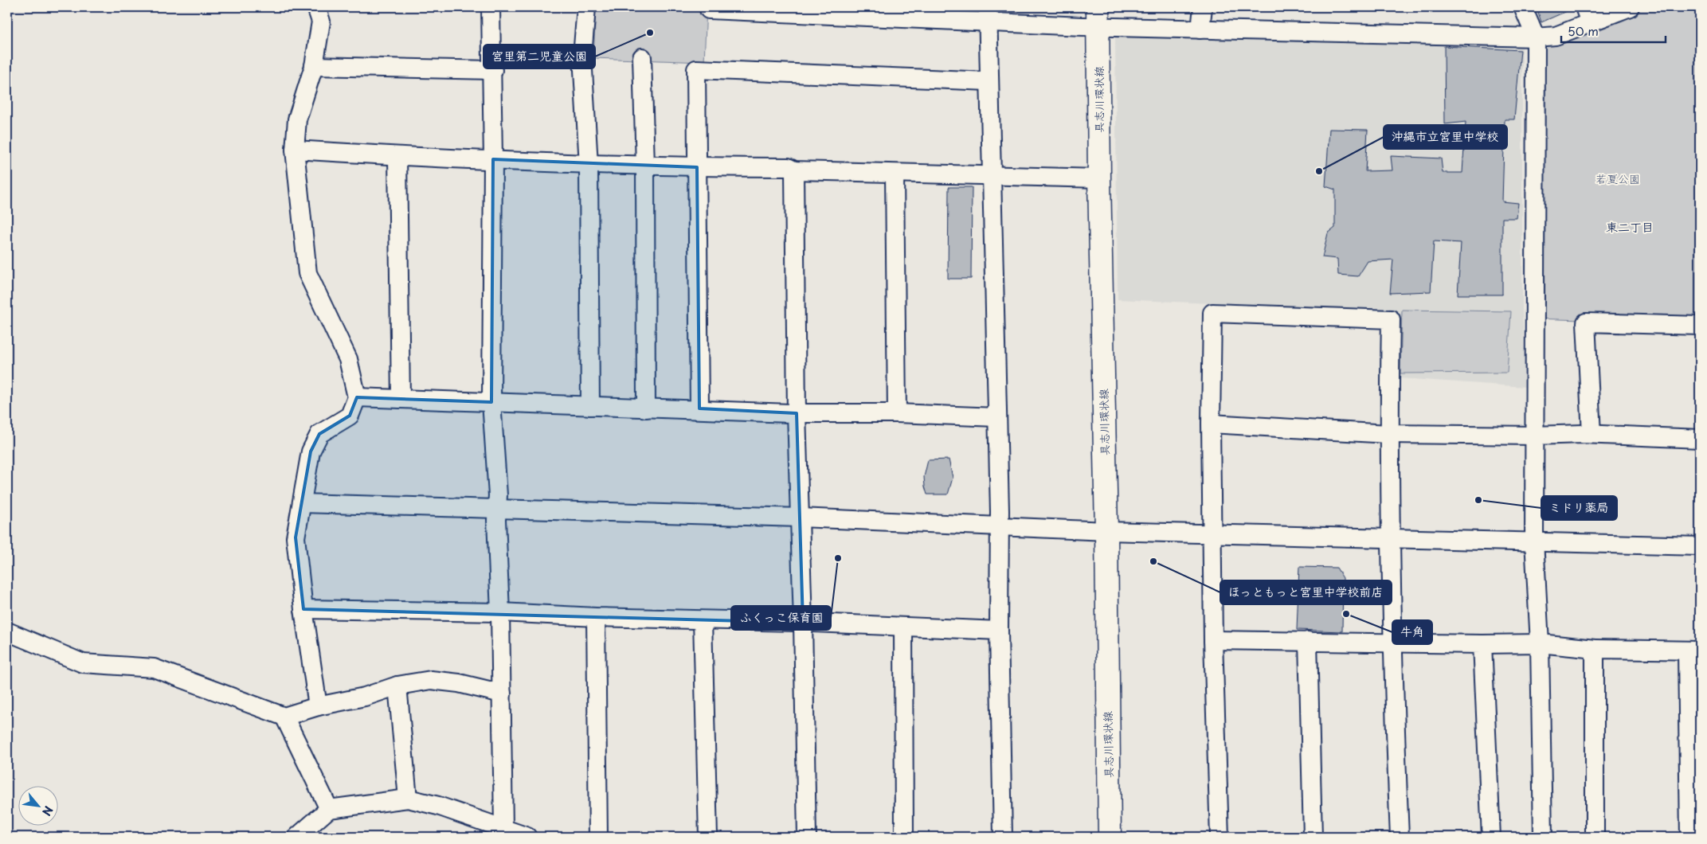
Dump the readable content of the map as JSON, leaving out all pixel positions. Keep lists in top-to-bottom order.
{
  "streets": {
    "main road": ["具志川環状線"]
  },
  "districts": ["東二丁目"],
  "parks": ["若夏公園"],
  "places": [
    "宮里第二児童公園",
    "沖縄市立宮里中学校",
    "ミドリ薬局",
    "ふくっこ保育園",
    "ほっともっと宮里中学校前店",
    "牛角"
  ],
  "scale_bar": "50 m",
  "north": "bottom right"
}
